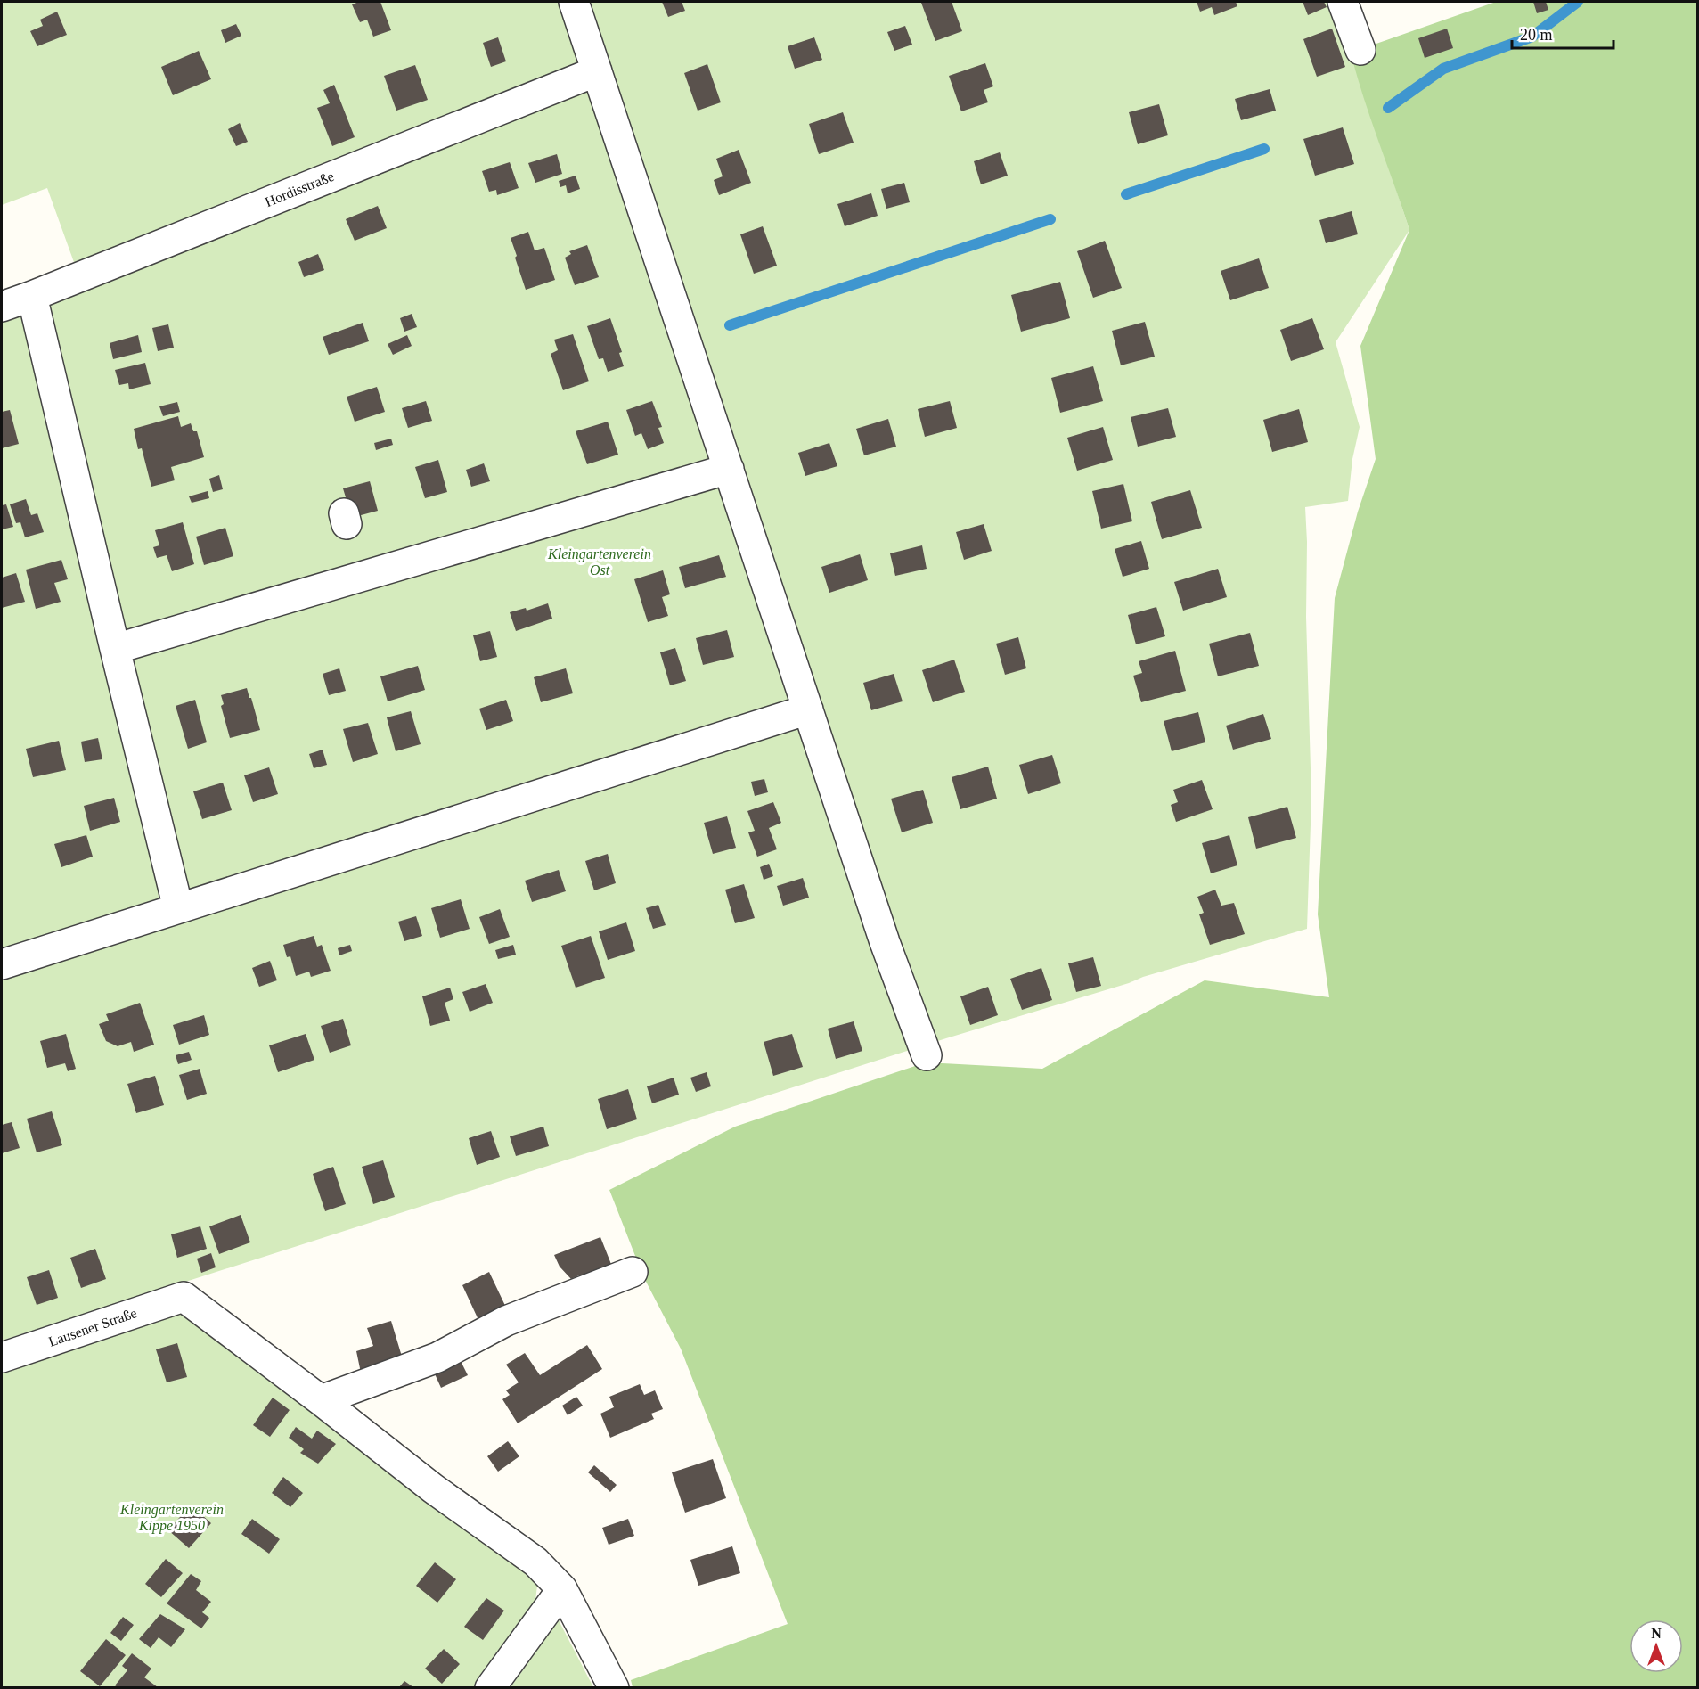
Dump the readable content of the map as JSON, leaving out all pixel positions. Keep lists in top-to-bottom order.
{
  "streets": {
    "street": ["Hordisstraße", "Lausener Straße"]
  },
  "parks": ["Kleingartenverein Ost", "Kleingartenverein Kippe 1950"],
  "scale_bar": "20 m",
  "north": "top"
}
